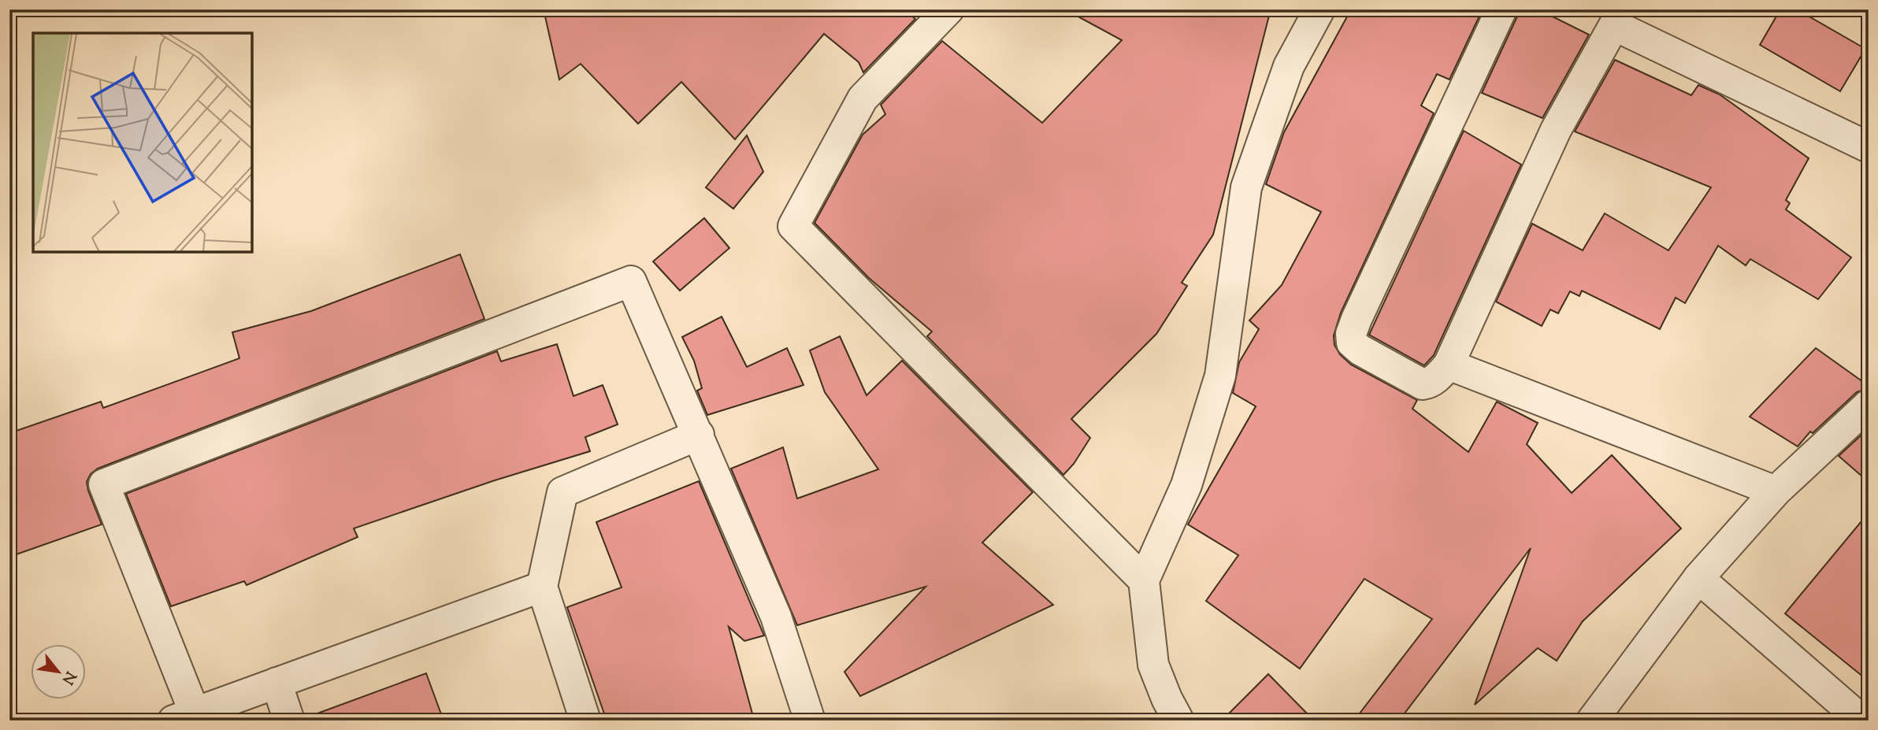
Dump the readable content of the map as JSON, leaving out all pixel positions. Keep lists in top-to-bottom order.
{
  "north": "bottom right"
}
